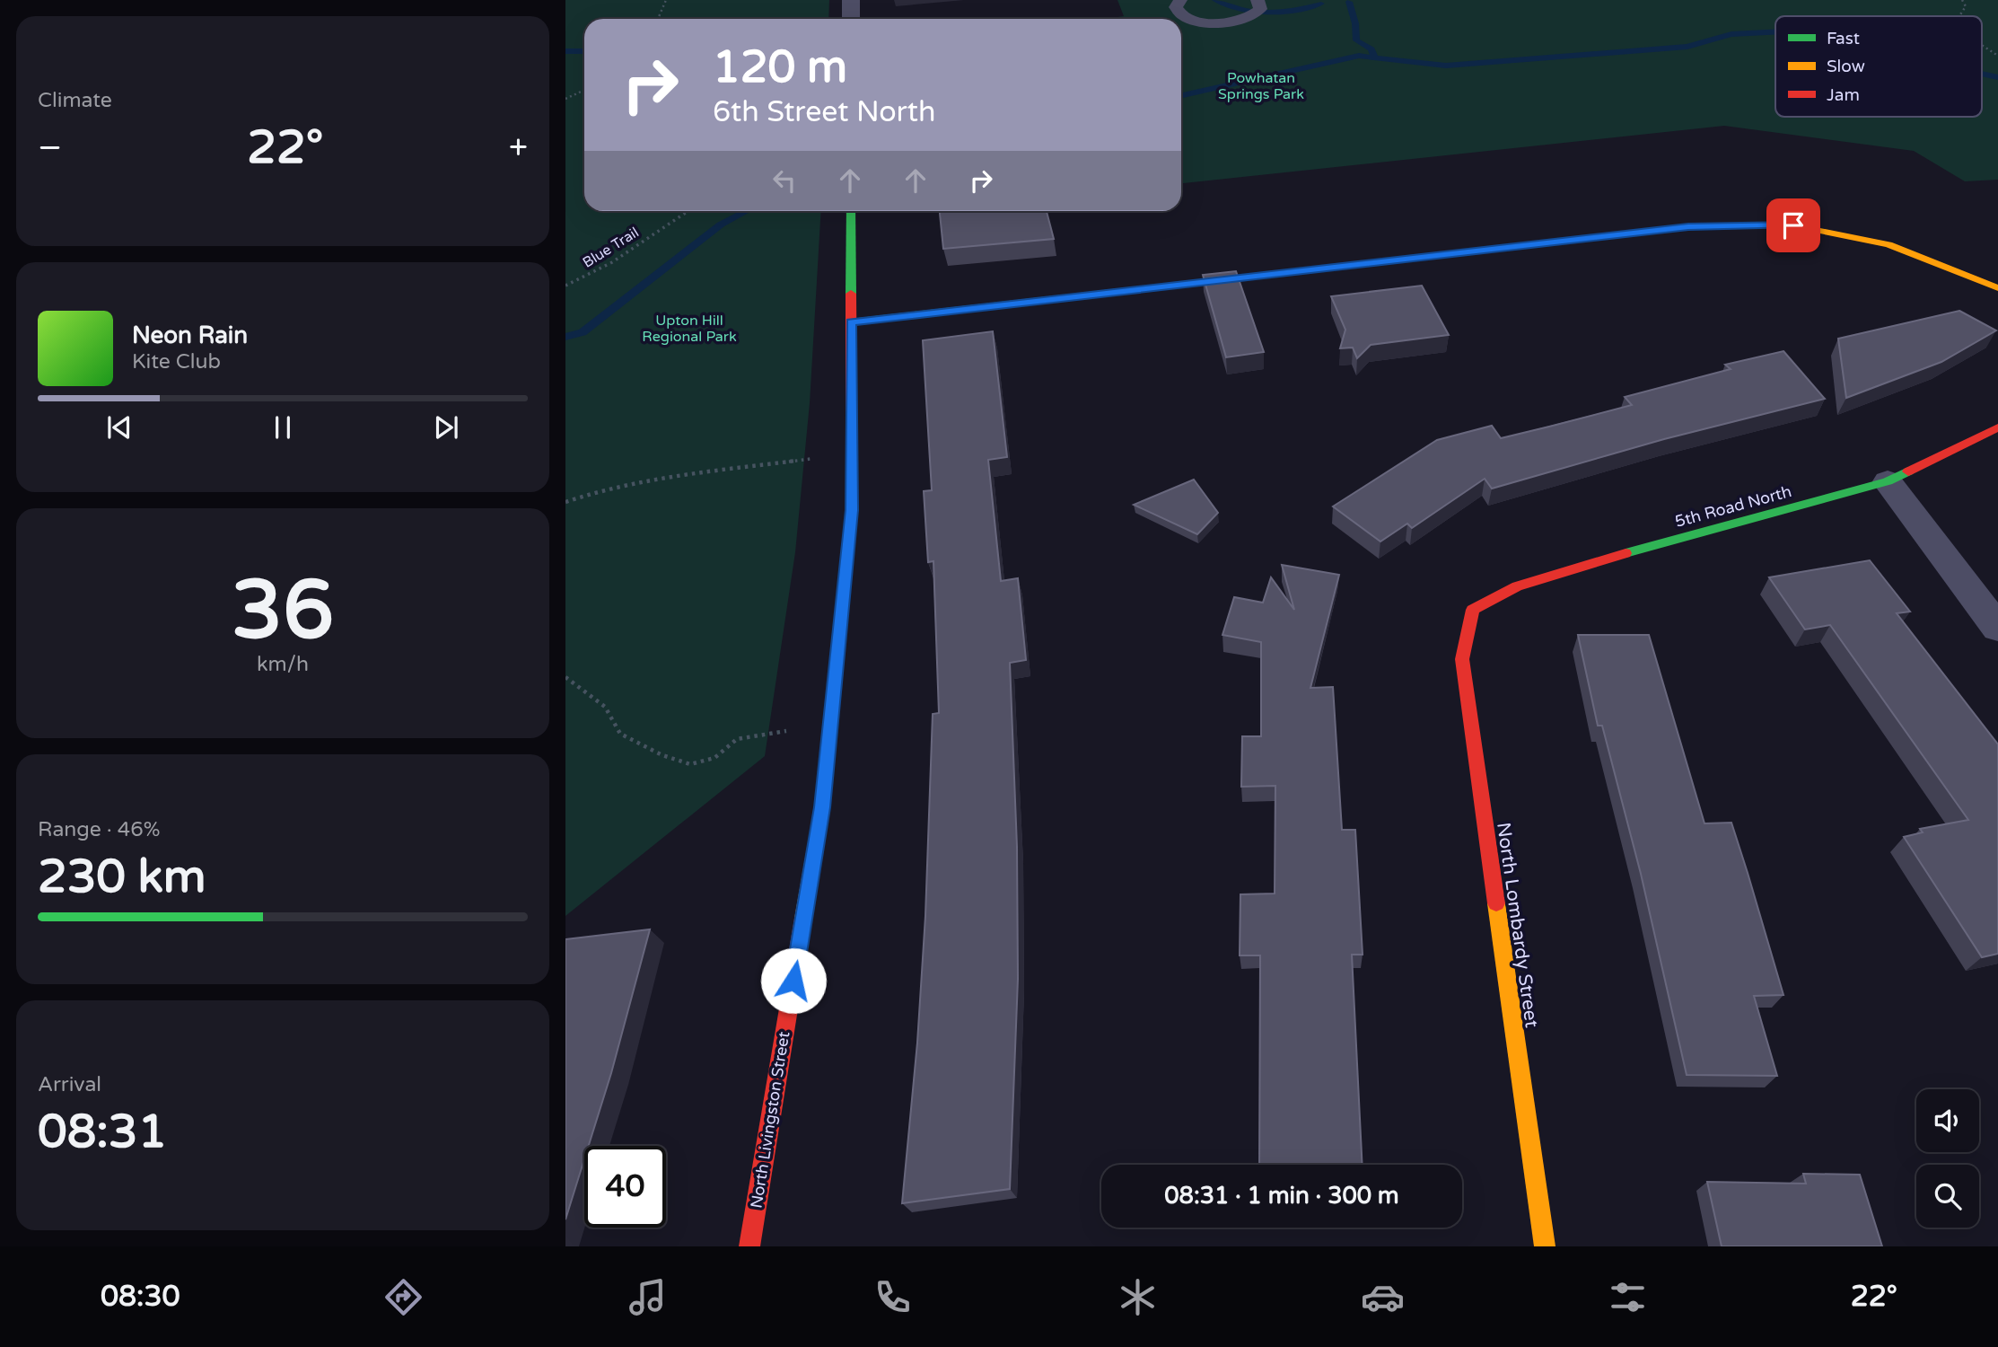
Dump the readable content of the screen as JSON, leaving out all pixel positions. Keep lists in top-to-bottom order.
{
  "streets": {
    "street": ["5th Road North", "North Lombardy Street", "North Livingston Street"],
    "path": ["Blue Trail"]
  },
  "crossings": [
    ["5th Road North", "North Lombardy Street"]
  ],
  "parks": ["Powhatan Springs Park", "Upton Hill Regional Park"],
  "legend": ["Fast", "Slow", "Jam"],
  "page": {
    "tile": [
      "Climate",
      ["36", "km/h"],
      ["Range · 46%", "230 km"],
      ["Arrival", "08:31"]
    ],
    "turn": ["120 m", "6th Street North"],
    "heat": ["−", "22°", "+"],
    "song": ["Neon Rain", "Kite Club"],
    "limit": "40",
    "trip": "08:31 · 1 min · 300 m",
    "tabs": ["08:30", "22°"]
  }
}
